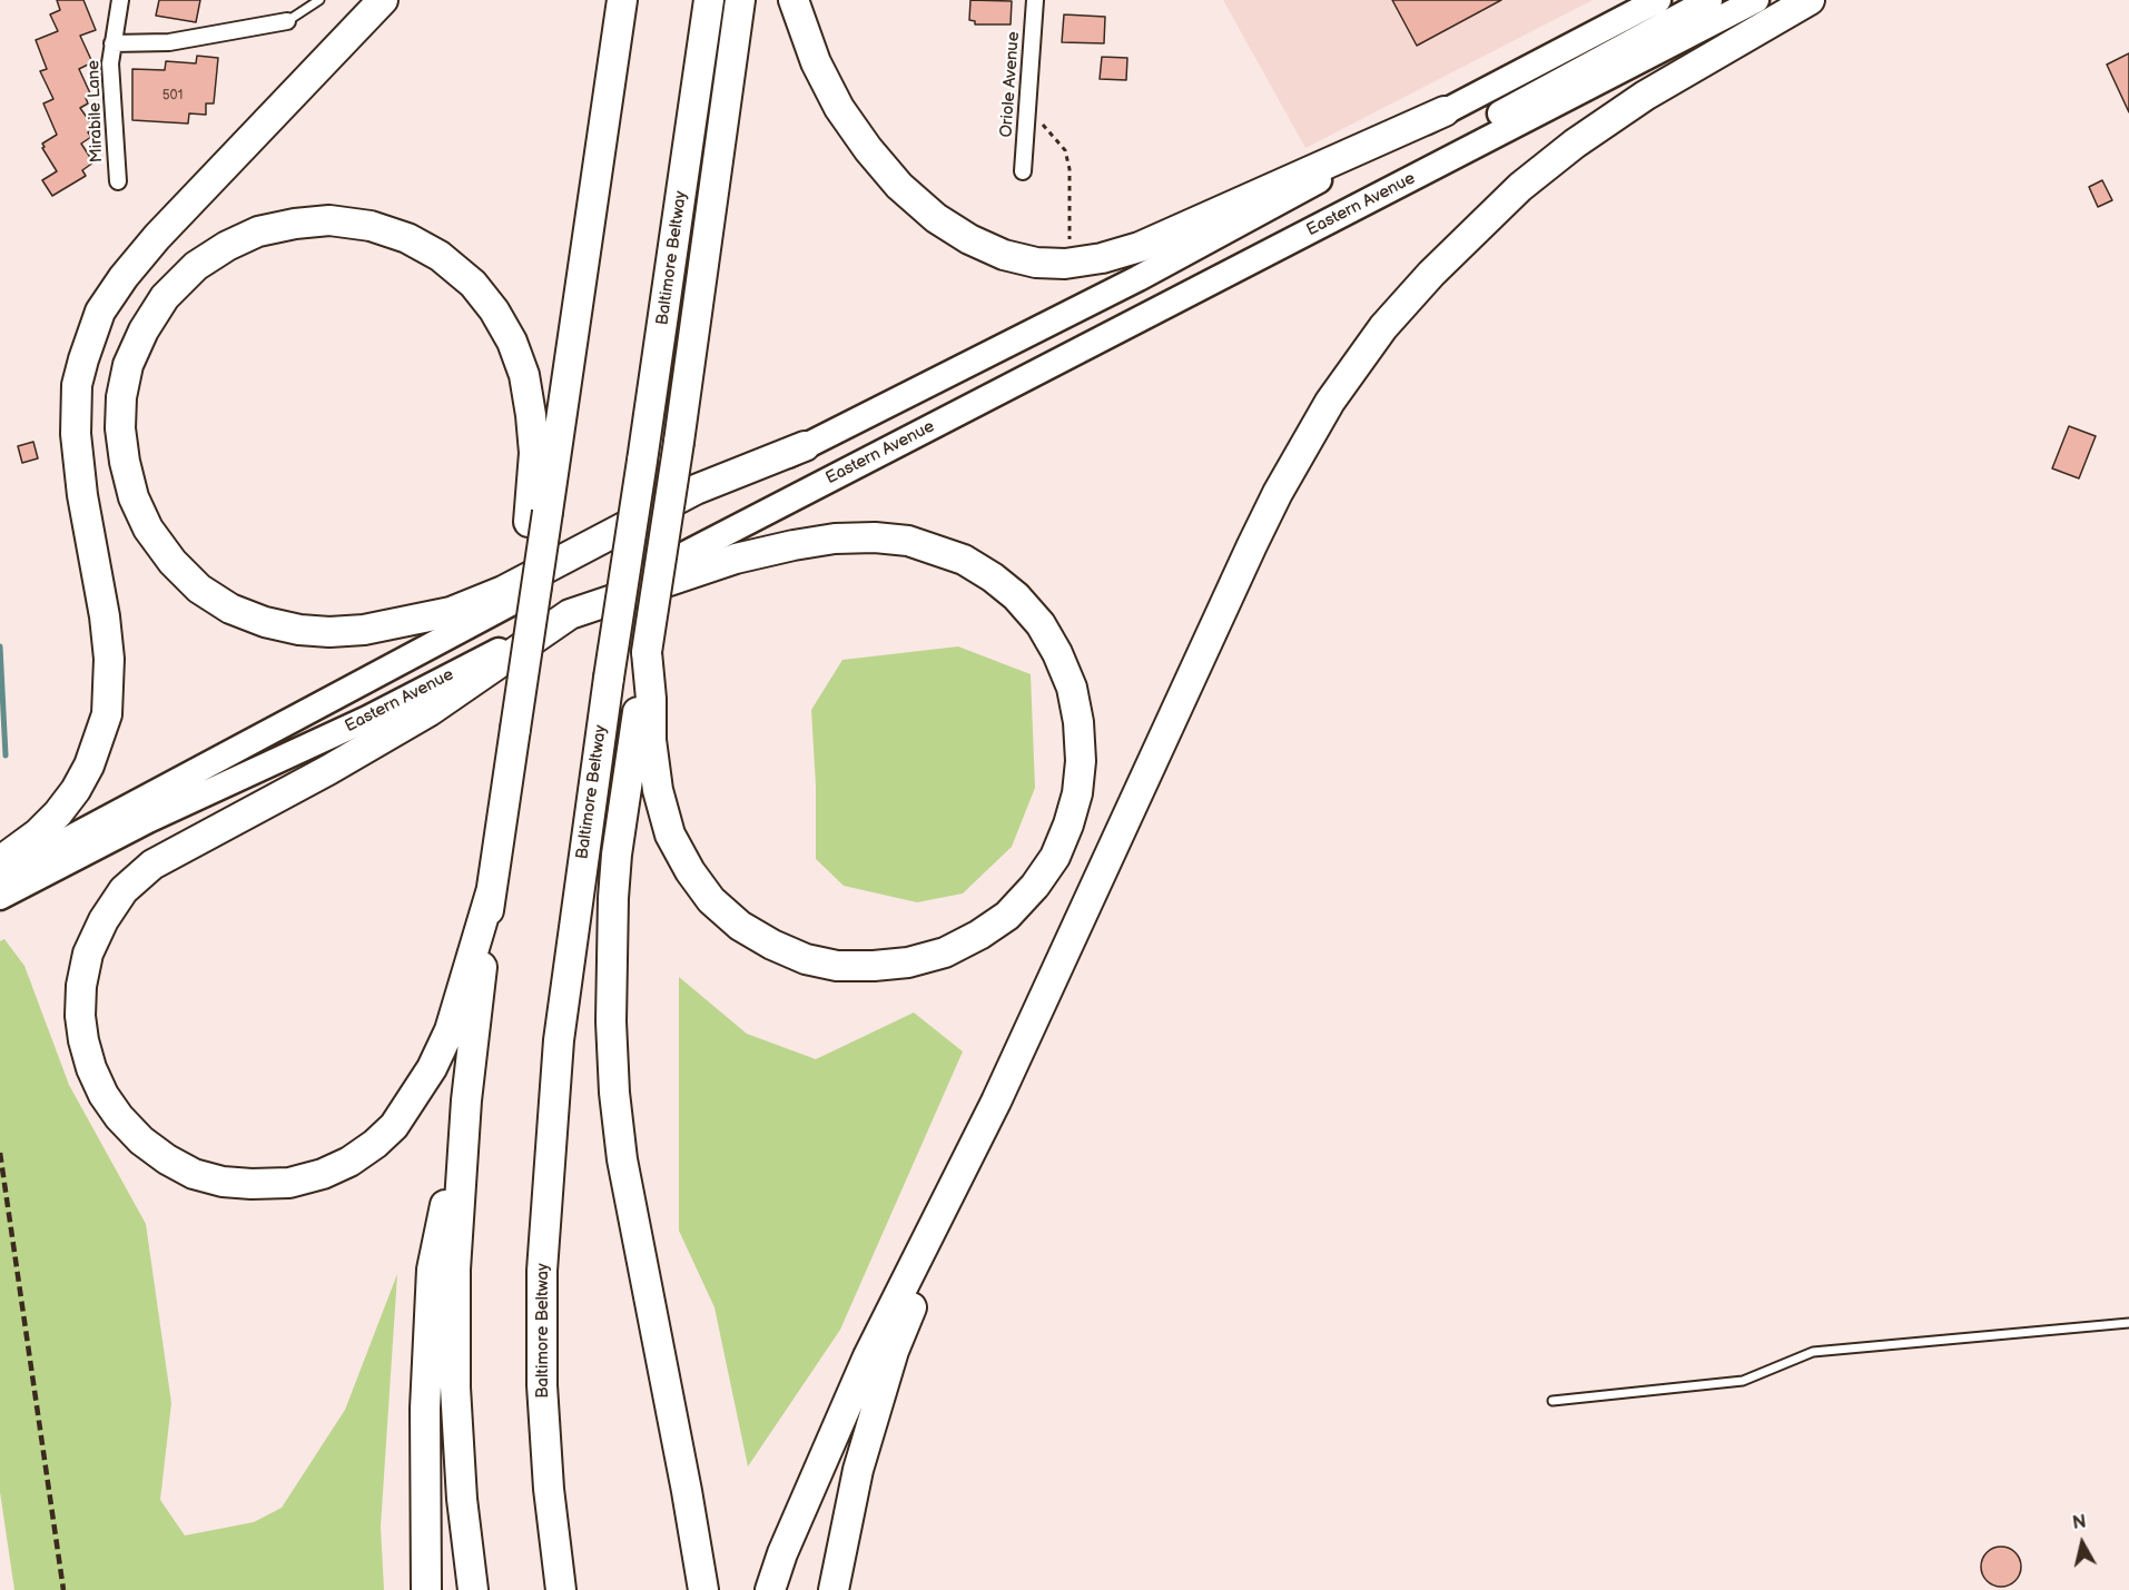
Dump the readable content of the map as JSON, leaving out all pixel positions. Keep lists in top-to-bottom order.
{
  "streets": {
    "highway": ["Baltimore Beltway"],
    "main road": ["Eastern Avenue"],
    "street": ["Oriole Avenue", "Mirabile Lane"]
  },
  "house_numbers": ["501"],
  "north": "top"
}
